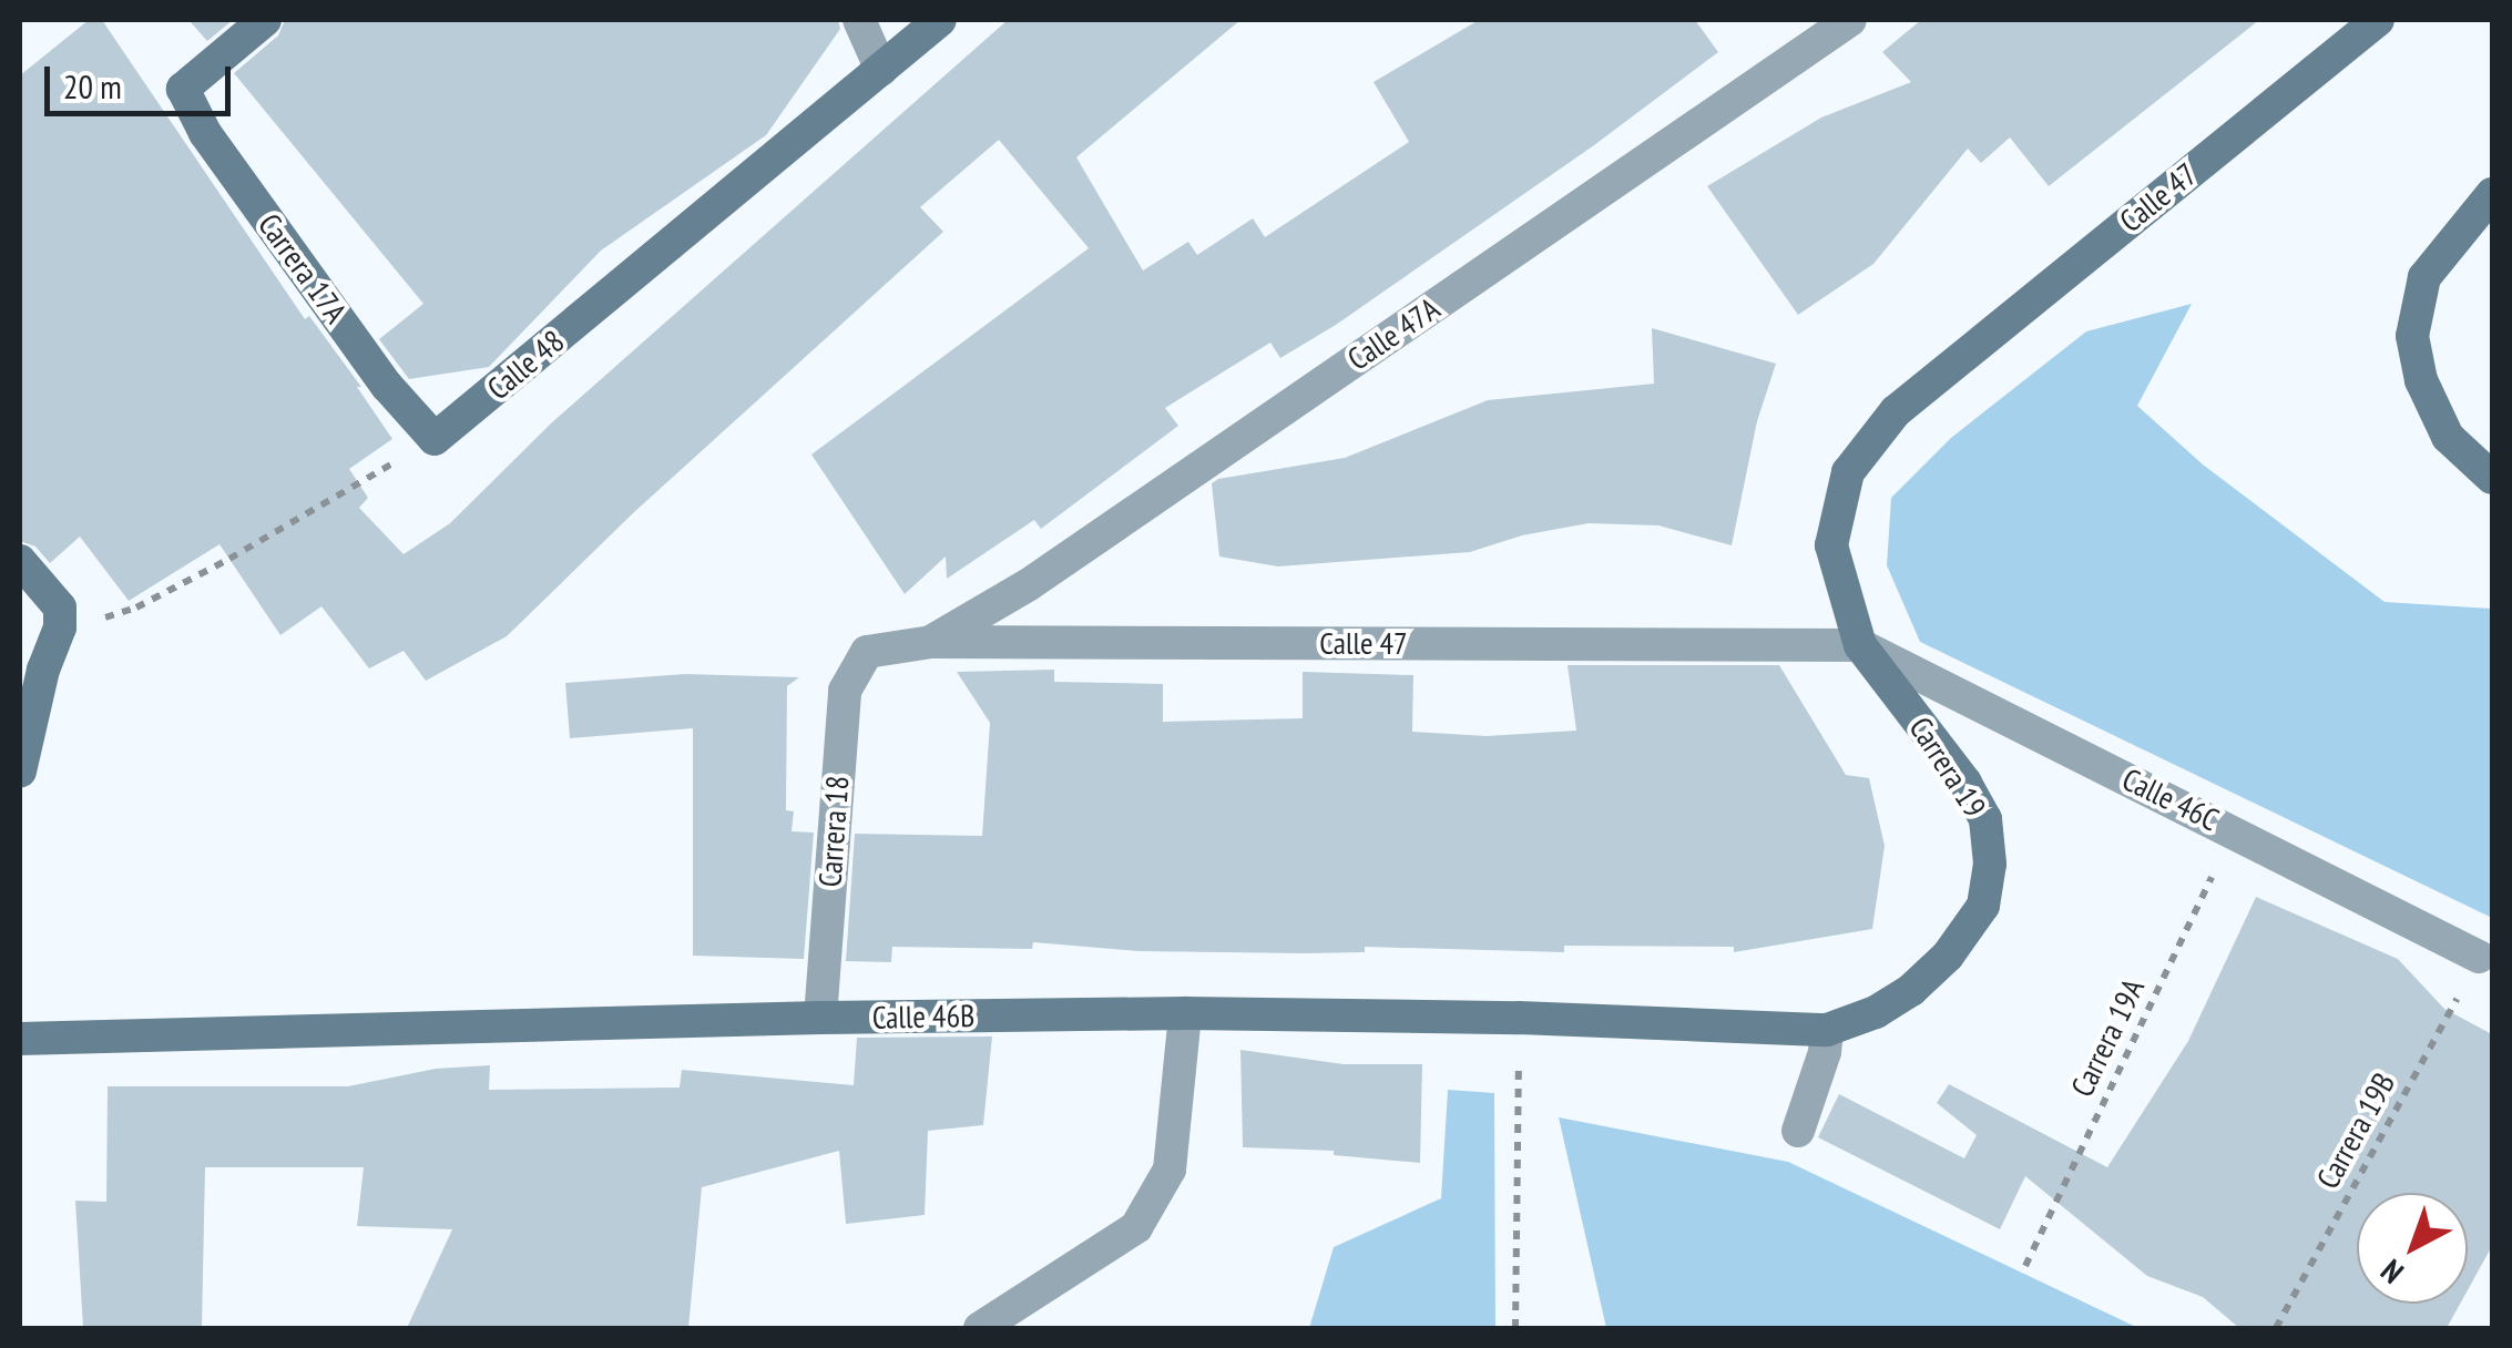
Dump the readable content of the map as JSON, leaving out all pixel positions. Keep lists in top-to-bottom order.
{
  "streets": {
    "street": [
      "Calle 47",
      "Carrera 17A",
      "Calle 47A",
      "Calle 48",
      "Carrera 19",
      "Calle 46C",
      "Carrera 18",
      "Calle 46B"
    ],
    "path": ["Carrera 19A", "Carrera 19B"]
  },
  "crossings": [
    ["Calle 47", "Calle 47A"],
    ["Calle 47", "Carrera 19"],
    ["Calle 47", "Calle 46C"],
    ["Calle 47", "Carrera 18"],
    ["Carrera 17A", "Calle 48"],
    ["Carrera 19", "Calle 46C"],
    ["Carrera 19", "Calle 46B"],
    ["Calle 46C", "Carrera 19A"],
    ["Calle 46C", "Carrera 19B"],
    ["Carrera 18", "Calle 46B"]
  ],
  "scale_bar": "20 m",
  "north": "bottom left"
}
